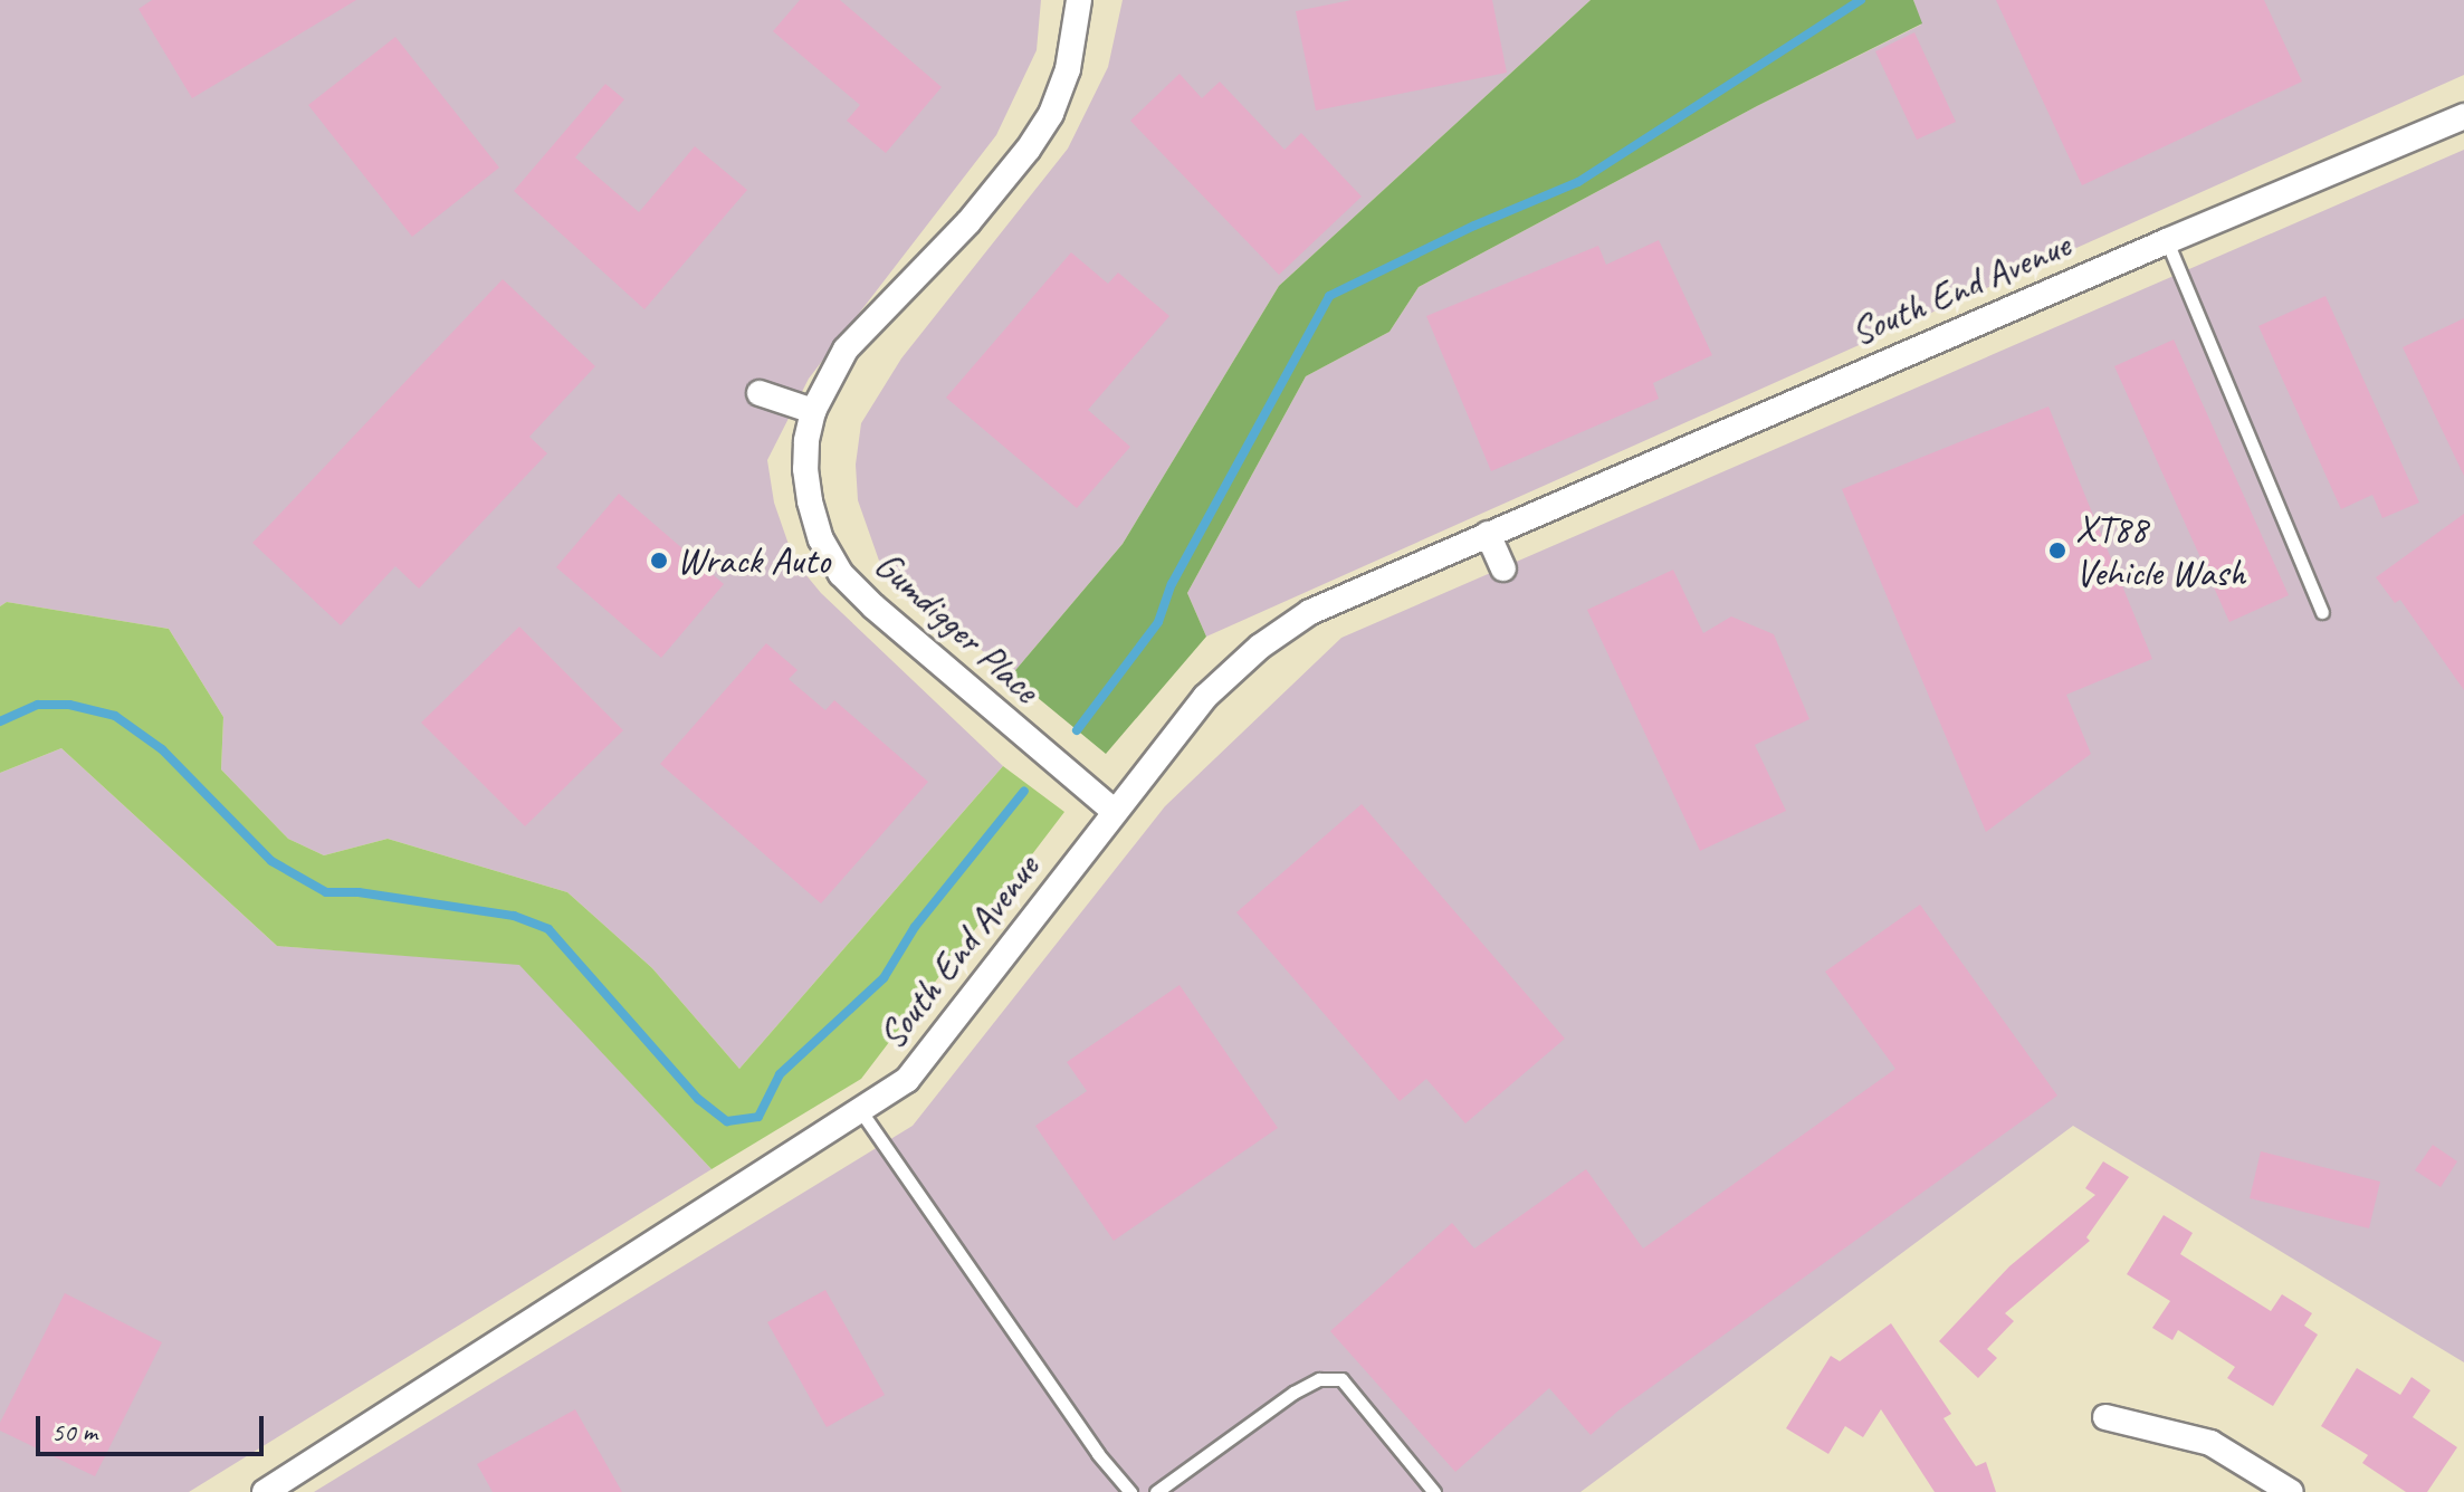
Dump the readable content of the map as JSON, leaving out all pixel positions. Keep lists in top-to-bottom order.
{
  "streets": {
    "street": ["South End Avenue", "Gumdigger Place"]
  },
  "crossings": [
    ["South End Avenue", "Gumdigger Place"]
  ],
  "places": ["XT88 Vehicle Wash", "Wrack Auto"],
  "scale_bar": "50 m"
}
